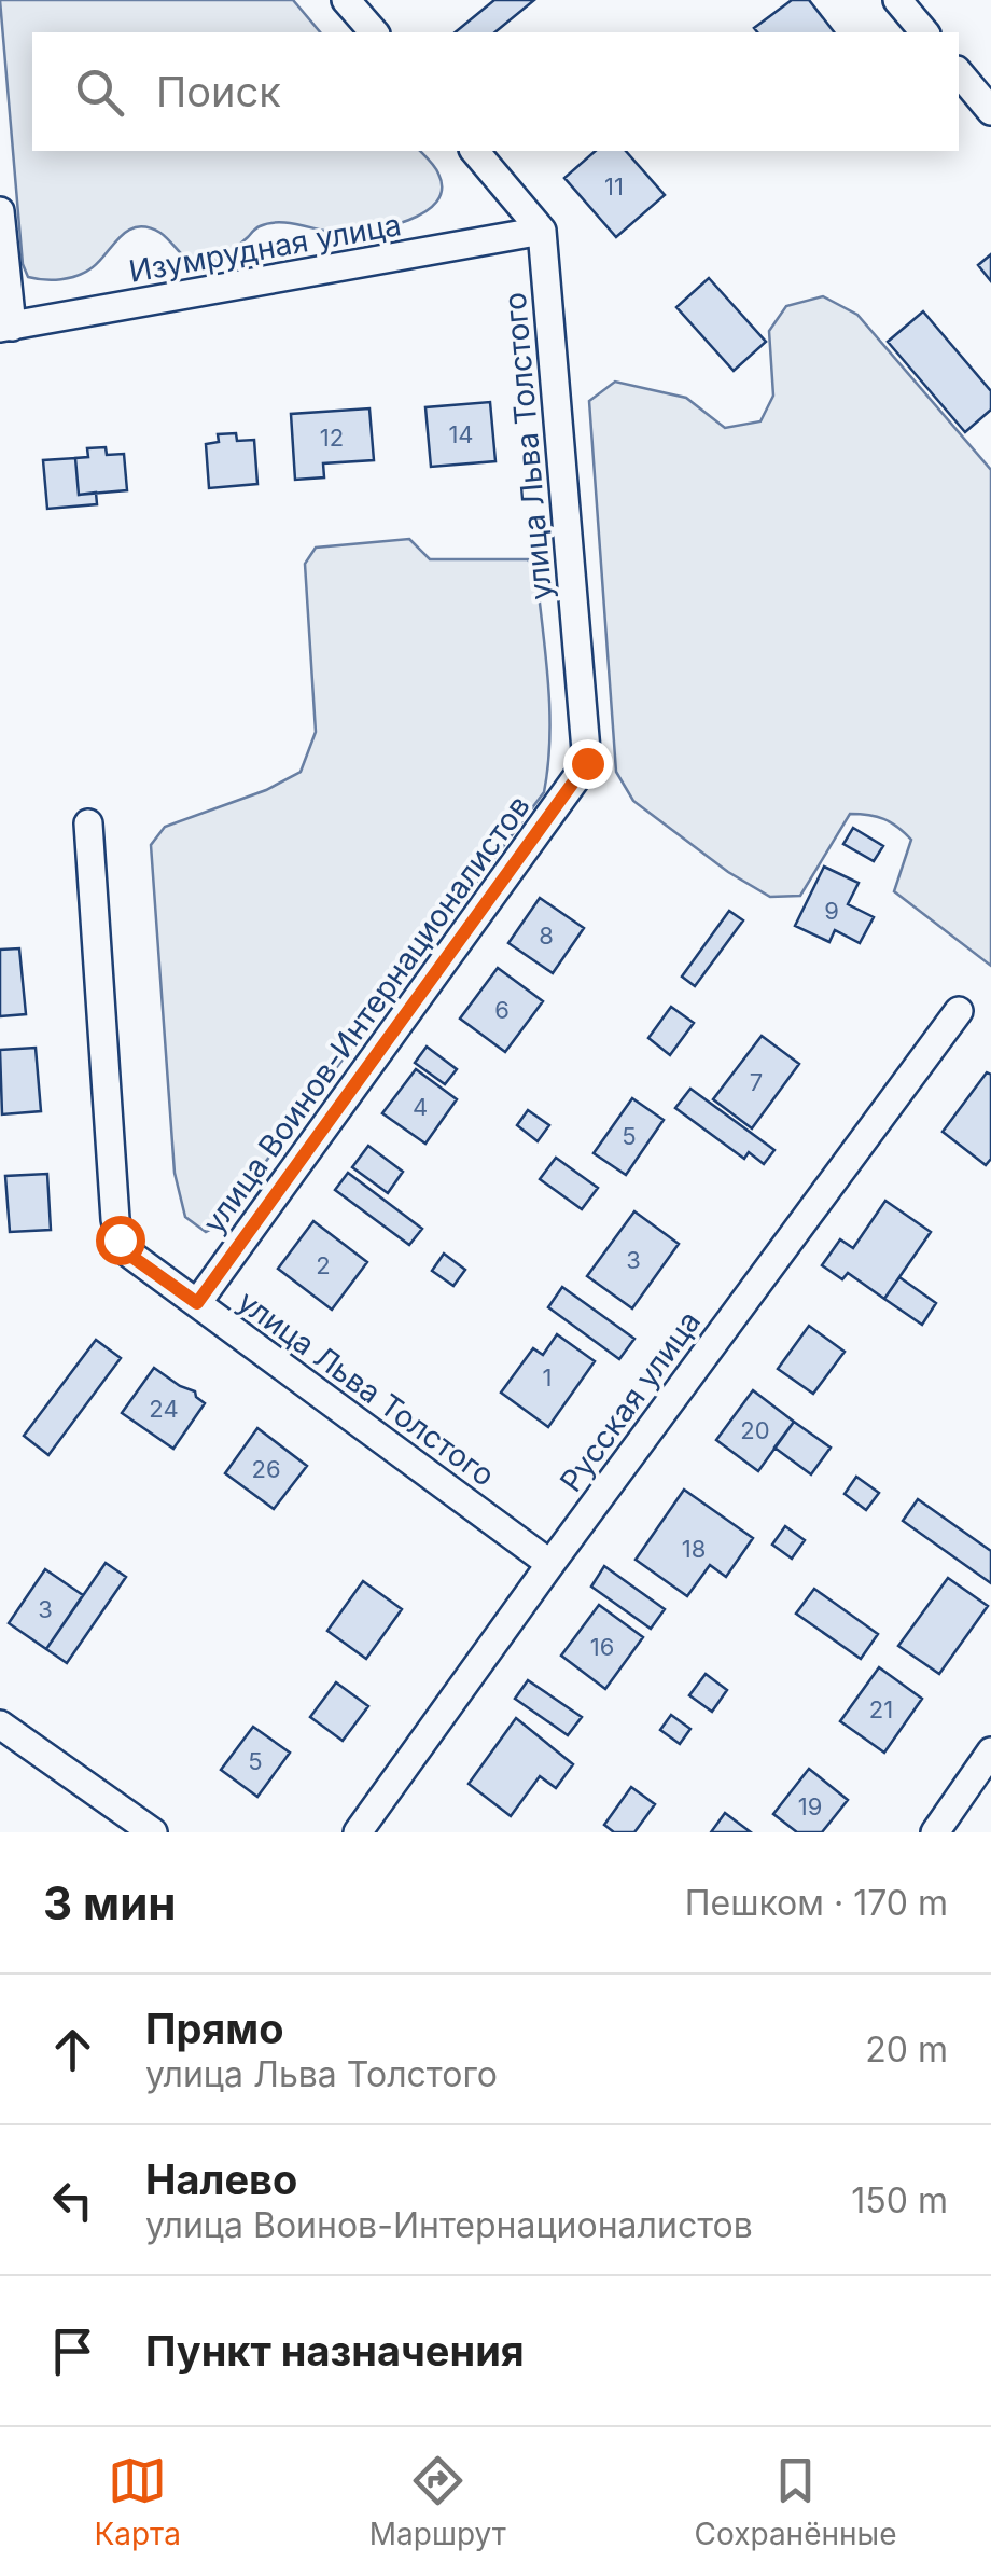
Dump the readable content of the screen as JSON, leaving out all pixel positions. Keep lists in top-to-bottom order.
{
  "streets": {
    "street": [
      "Изумрудная улица",
      "улица Льва Толстого",
      "улица Воинов-Интернационалистов",
      "Русская улица"
    ]
  },
  "crossings": [
    ["Изумрудная улица", "улица Льва Толстого"],
    ["улица Льва Толстого", "улица Воинов-Интернационалистов"],
    ["улица Льва Толстого", "Русская улица"]
  ],
  "house_numbers": [
    "11",
    "14",
    "12",
    "9",
    "8",
    "6",
    "7",
    "4",
    "5",
    "3",
    "2",
    "1",
    "24",
    "20",
    "26",
    "18",
    "3",
    "16",
    "21",
    "5",
    "19"
  ],
  "page": {
    "search": "Поиск",
    "heading": ["3 мин", "Пешком · 170 m"],
    "list": [
      ["Прямо", "улица Льва Толстого", "20 m"],
      ["Налево", "улица Воинов-Интернационалистов", "150 m"],
      "Пункт назначения"
    ],
    "nav": ["Карта", "Маршрут", "Сохранённые"]
  }
}
